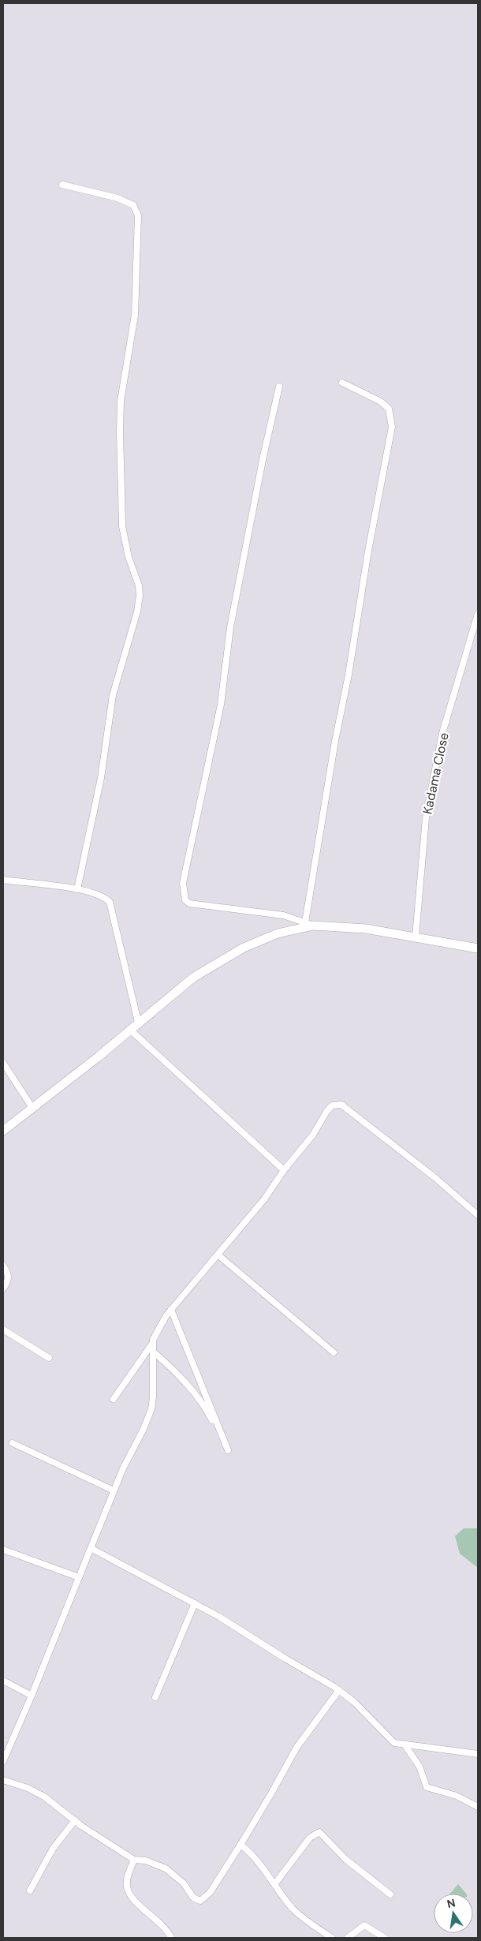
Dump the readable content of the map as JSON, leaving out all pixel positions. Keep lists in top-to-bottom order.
{
  "streets": {
    "street": ["Kadama Close"]
  },
  "north": "top"
}
